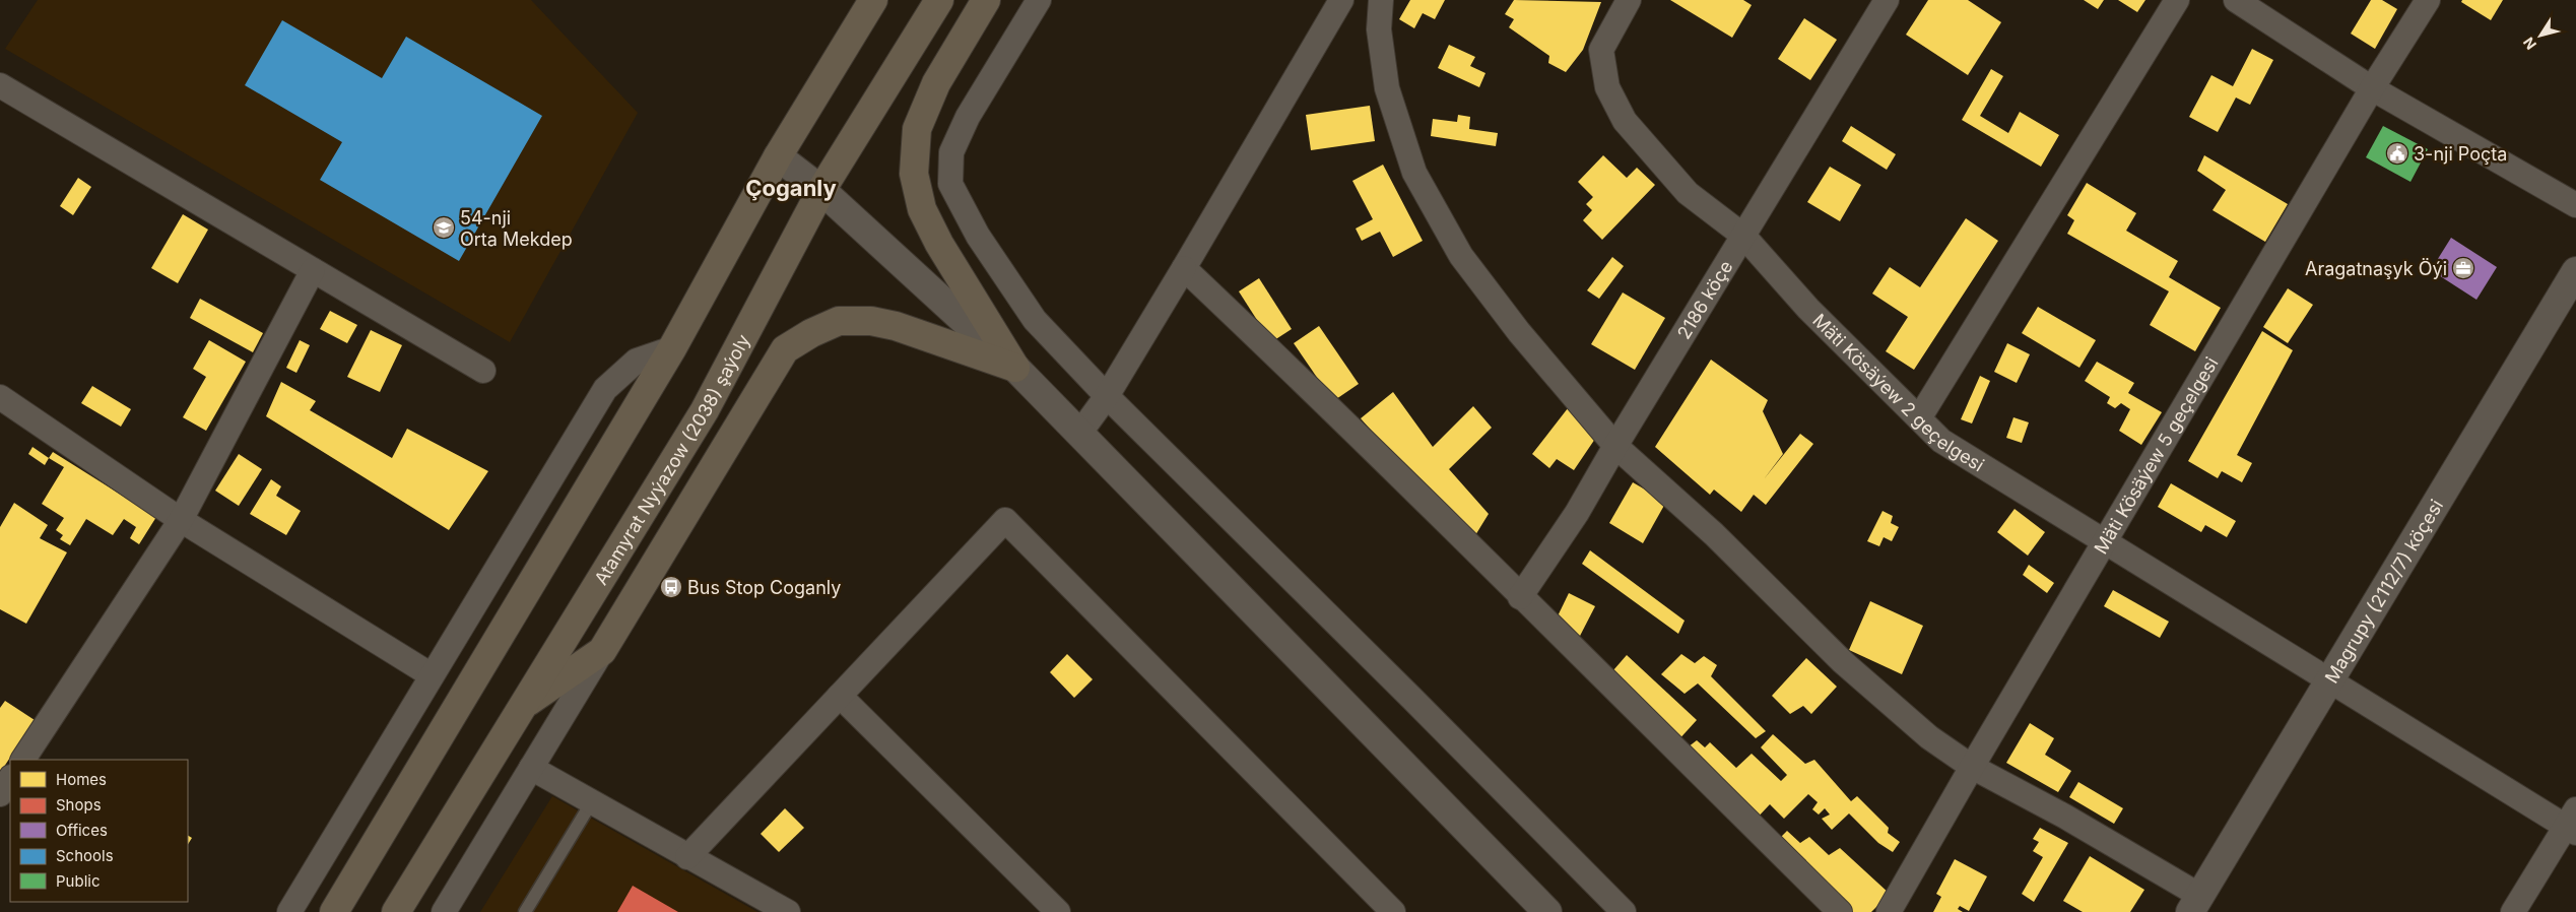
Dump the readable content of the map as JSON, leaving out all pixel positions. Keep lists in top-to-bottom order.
{
  "streets": {
    "main road": ["Atamyrat Nyýazow (2038) şaýoly"],
    "street": [
      "2186 köçe",
      "Mäti Kösäýew 2 geçelgesi",
      "Mäti Kösäýew 5 geçelgesi",
      "Magrupy (2112/7) köçesi"
    ]
  },
  "crossings": [
    ["2186 köçe", "Mäti Kösäýew 2 geçelgesi"],
    ["Mäti Kösäýew 2 geçelgesi", "Mäti Kösäýew 5 geçelgesi"],
    ["Mäti Kösäýew 2 geçelgesi", "Magrupy (2112/7) köçesi"]
  ],
  "districts": ["Çoganly"],
  "places": {
    "public building": ["3-nji Poçta"],
    "school or university": ["54-nji Orta Mekdep"],
    "office": ["Aragatnaşyk Öýi"],
    "bus stop": ["Bus Stop Coganly"]
  },
  "legend": [
    "Homes",
    "Shops",
    "Offices",
    "Schools",
    "Public"
  ],
  "north": "bottom left"
}
